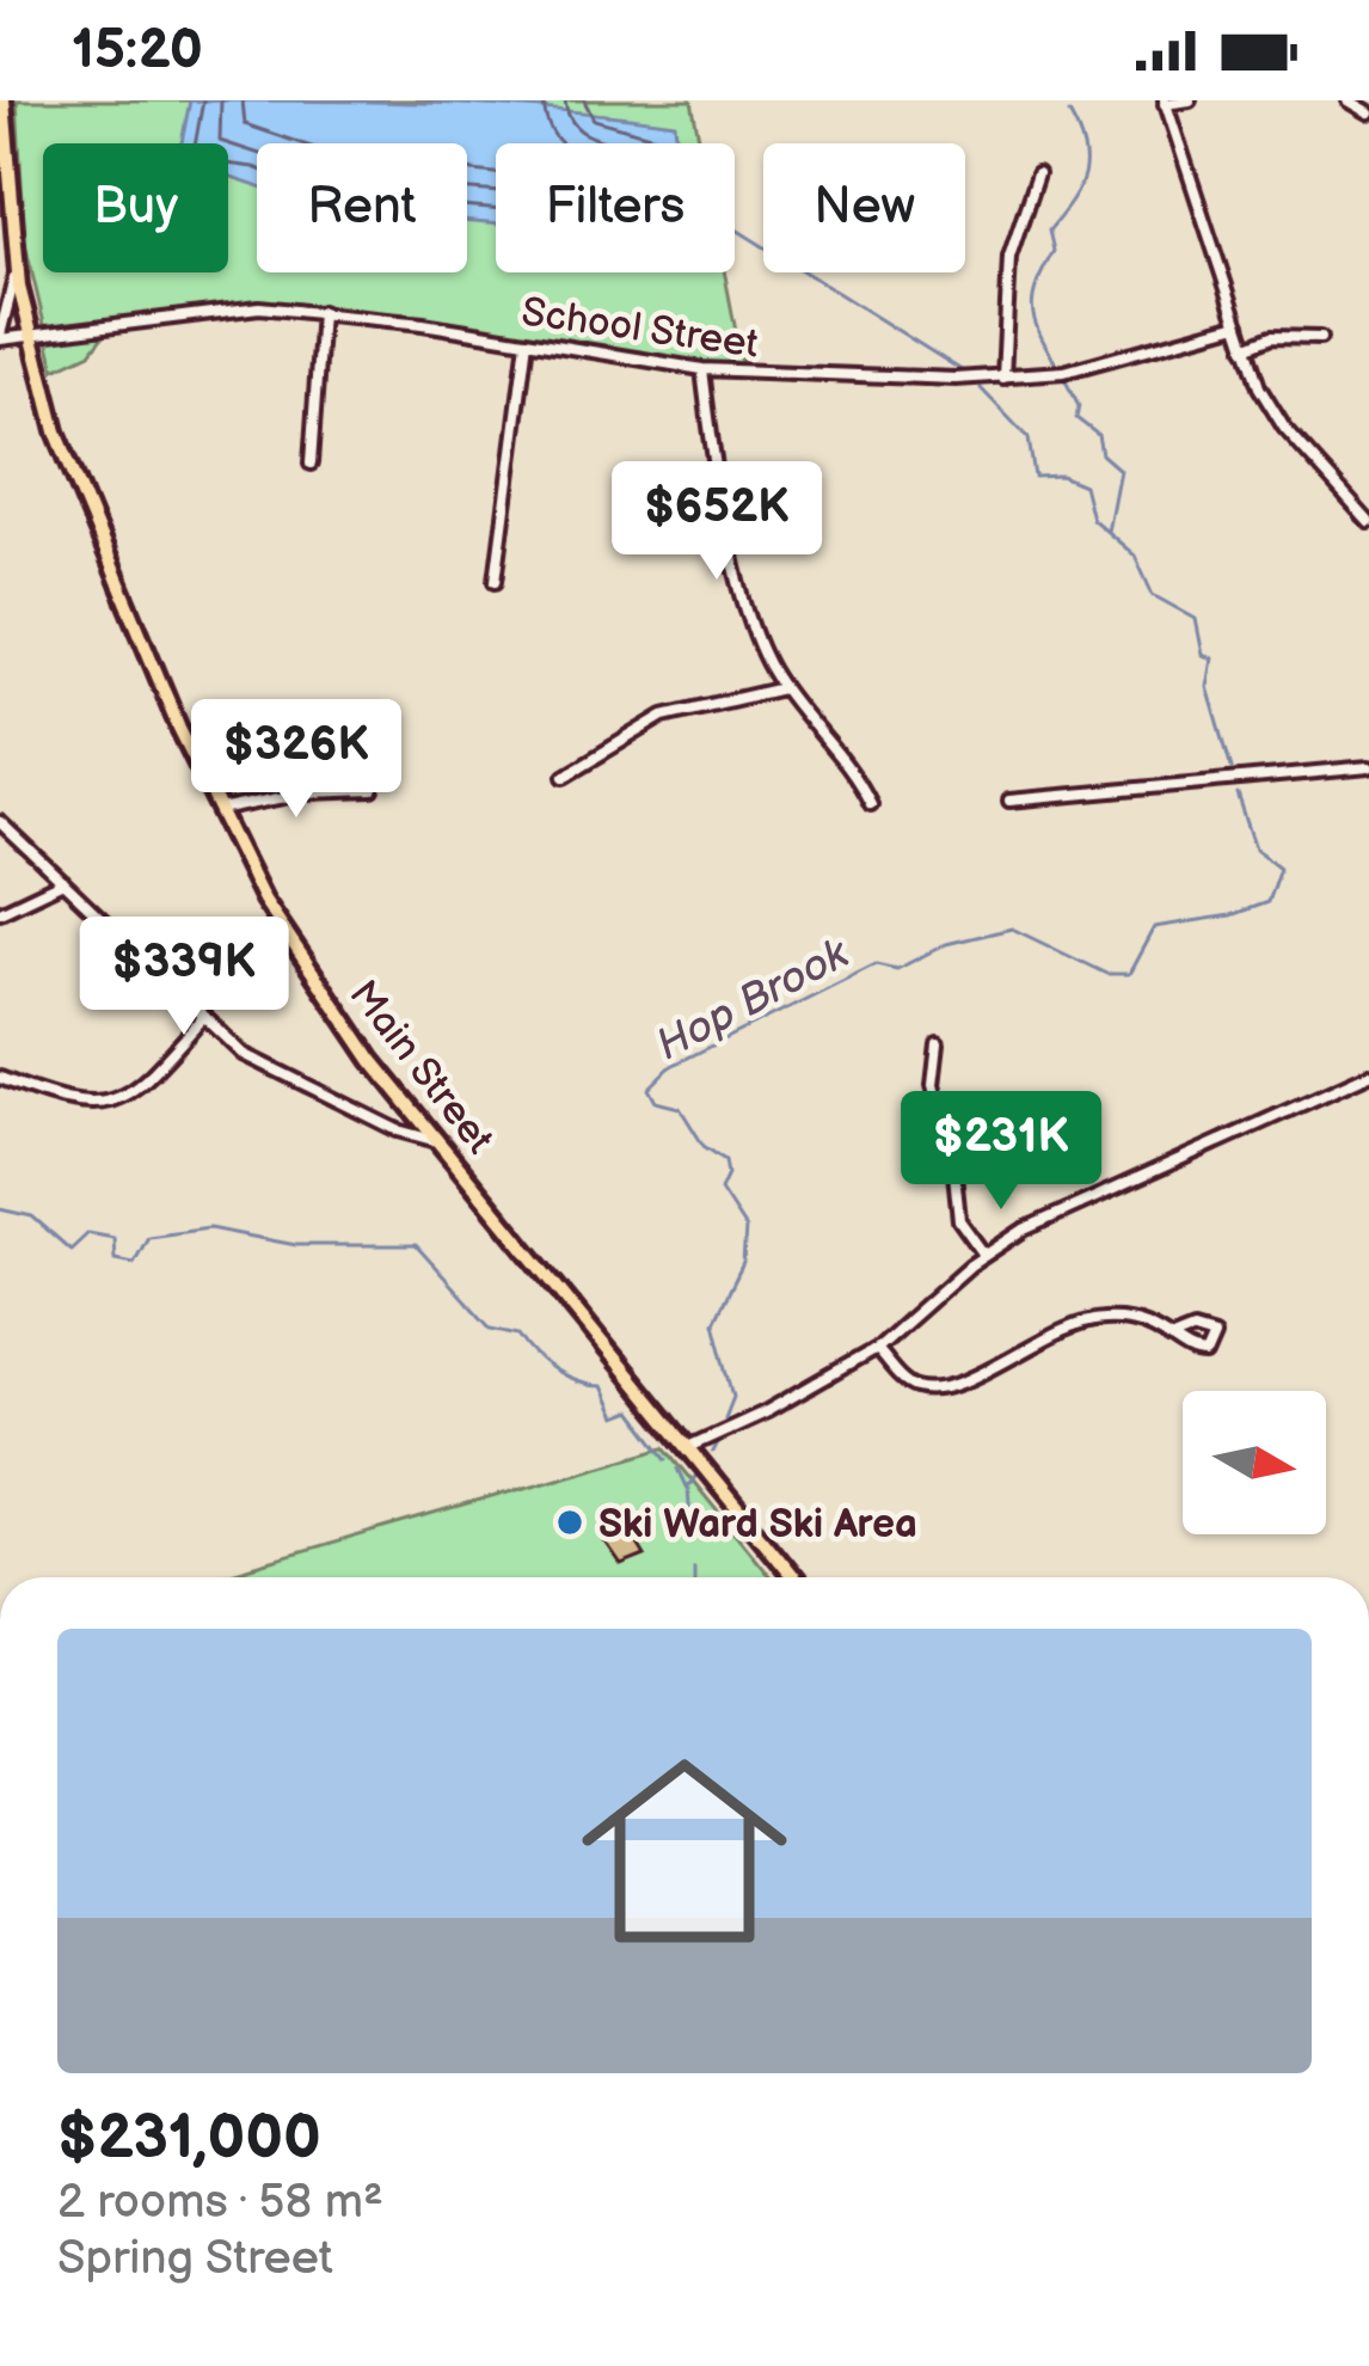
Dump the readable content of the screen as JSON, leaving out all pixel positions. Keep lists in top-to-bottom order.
{
  "streets": {
    "main road": ["Main Street"],
    "street": ["School Street"]
  },
  "crossings": [
    ["School Street", "Main Street"]
  ],
  "water": ["Hop Brook"],
  "places": ["Ski Ward Ski Area"],
  "north": "right",
  "page": {
    "status": "15:20",
    "chip": [
      "Buy",
      "Rent",
      "Filters",
      "New"
    ],
    "price": [
      "$652K",
      "$326K",
      "$339K",
      "$231K"
    ],
    "list": [
      {
        "name": "$231,000",
        "note": "2 rooms · 58 m² · Spring Street"
      }
    ]
  }
}
